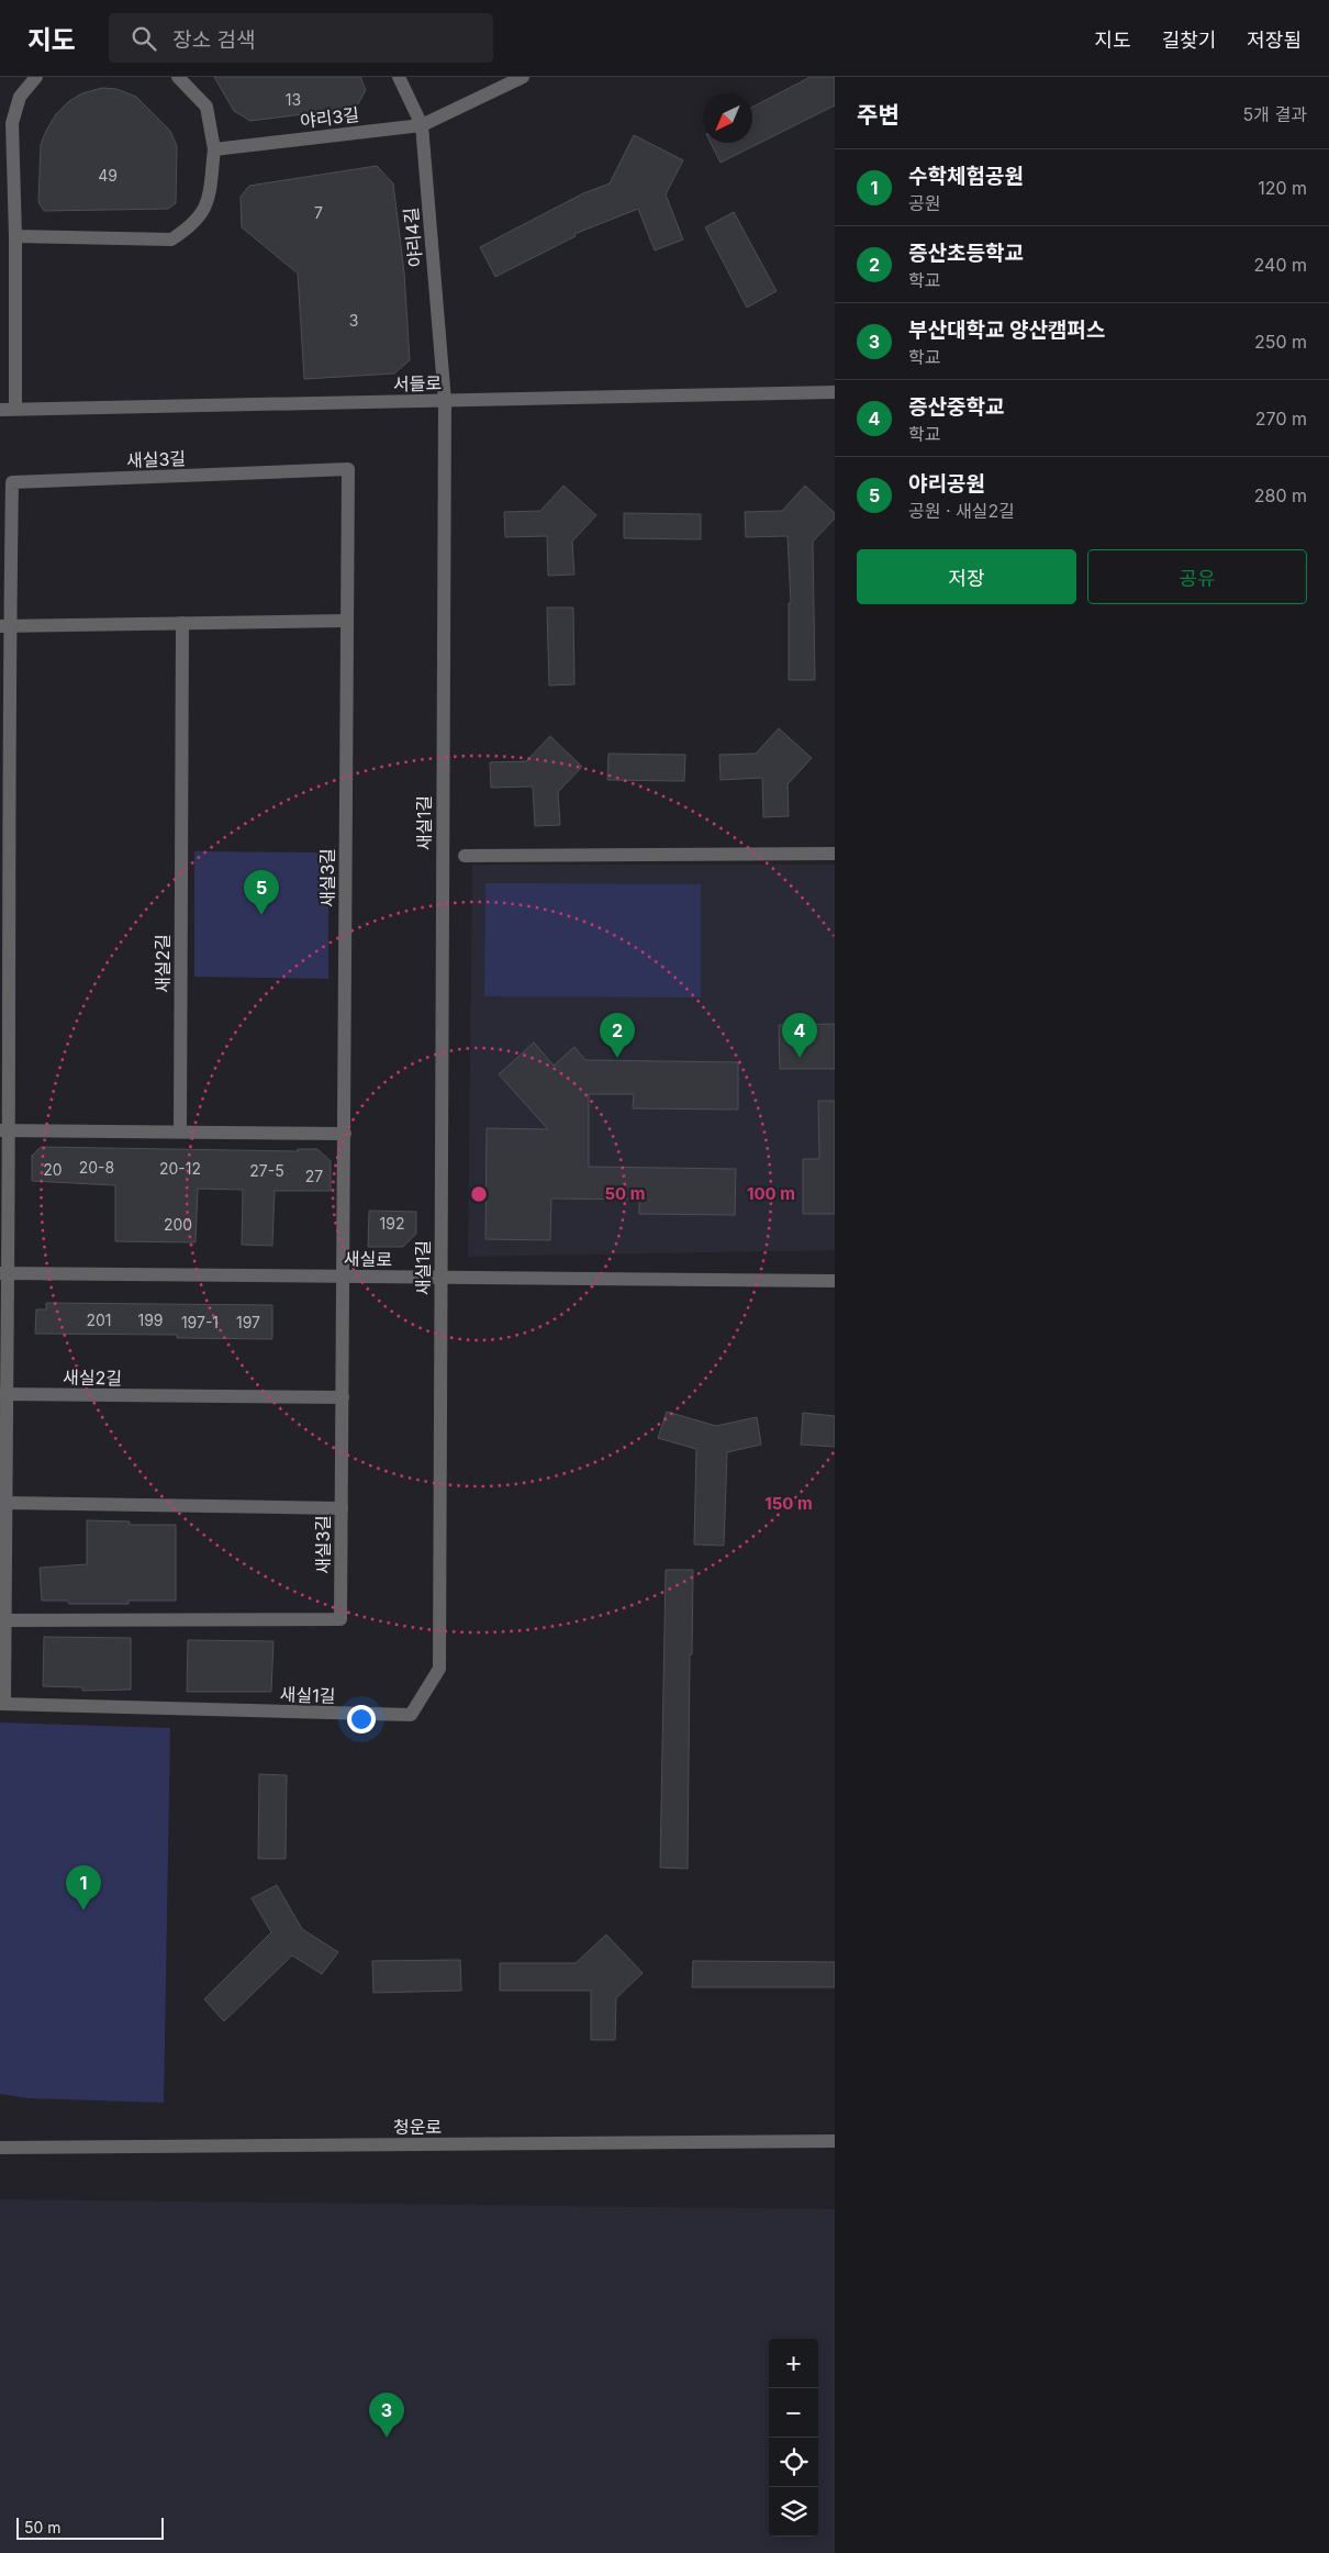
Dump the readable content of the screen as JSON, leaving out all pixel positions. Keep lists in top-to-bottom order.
{
  "streets": {
    "street": [
      "야리3길",
      "야리4길",
      "서들로",
      "새실3길",
      "새실1길",
      "새실2길",
      "새실로",
      "청운로"
    ]
  },
  "crossings": [
    ["야리3길", "야리4길"],
    ["야리4길", "서들로"],
    ["야리4길", "새실1길"],
    ["서들로", "새실1길"],
    ["새실3길", "새실2길"],
    ["새실3길", "새실로"],
    ["새실1길", "새실로"]
  ],
  "house_numbers": [
    "13",
    "49",
    "7",
    "3",
    "20-8",
    "20-12",
    "20",
    "27-5",
    "27",
    "192",
    "200",
    "201",
    "199",
    "197-1",
    "197"
  ],
  "scale_bar": "50 m",
  "north": "bottom left",
  "page": {
    "header": "지도",
    "search": "장소 검색",
    "nav": ["지도", "길찾기", "저장됨"],
    "heading": ["주변", "5개 결과"],
    "list": [
      {
        "mark": "1",
        "name": "수학체험공원",
        "note": "공원",
        "value": "120 m"
      },
      {
        "mark": "2",
        "name": "증산초등학교",
        "note": "학교",
        "value": "240 m"
      },
      {
        "mark": "3",
        "name": "부산대학교 양산캠퍼스",
        "note": "학교",
        "value": "250 m"
      },
      {
        "mark": "4",
        "name": "증산중학교",
        "note": "학교",
        "value": "270 m"
      },
      {
        "mark": "5",
        "name": "야리공원",
        "note": "공원 · 새실2길",
        "value": "280 m"
      }
    ],
    "buttons": ["저장", "공유"],
    "pins": [
      "5",
      "2",
      "4",
      "1",
      "3"
    ],
    "map_buttons": ["+", "−"],
    "scale": "50 m"
  },
  "rings": ["50 m", "100 m", "150 m"]
}
